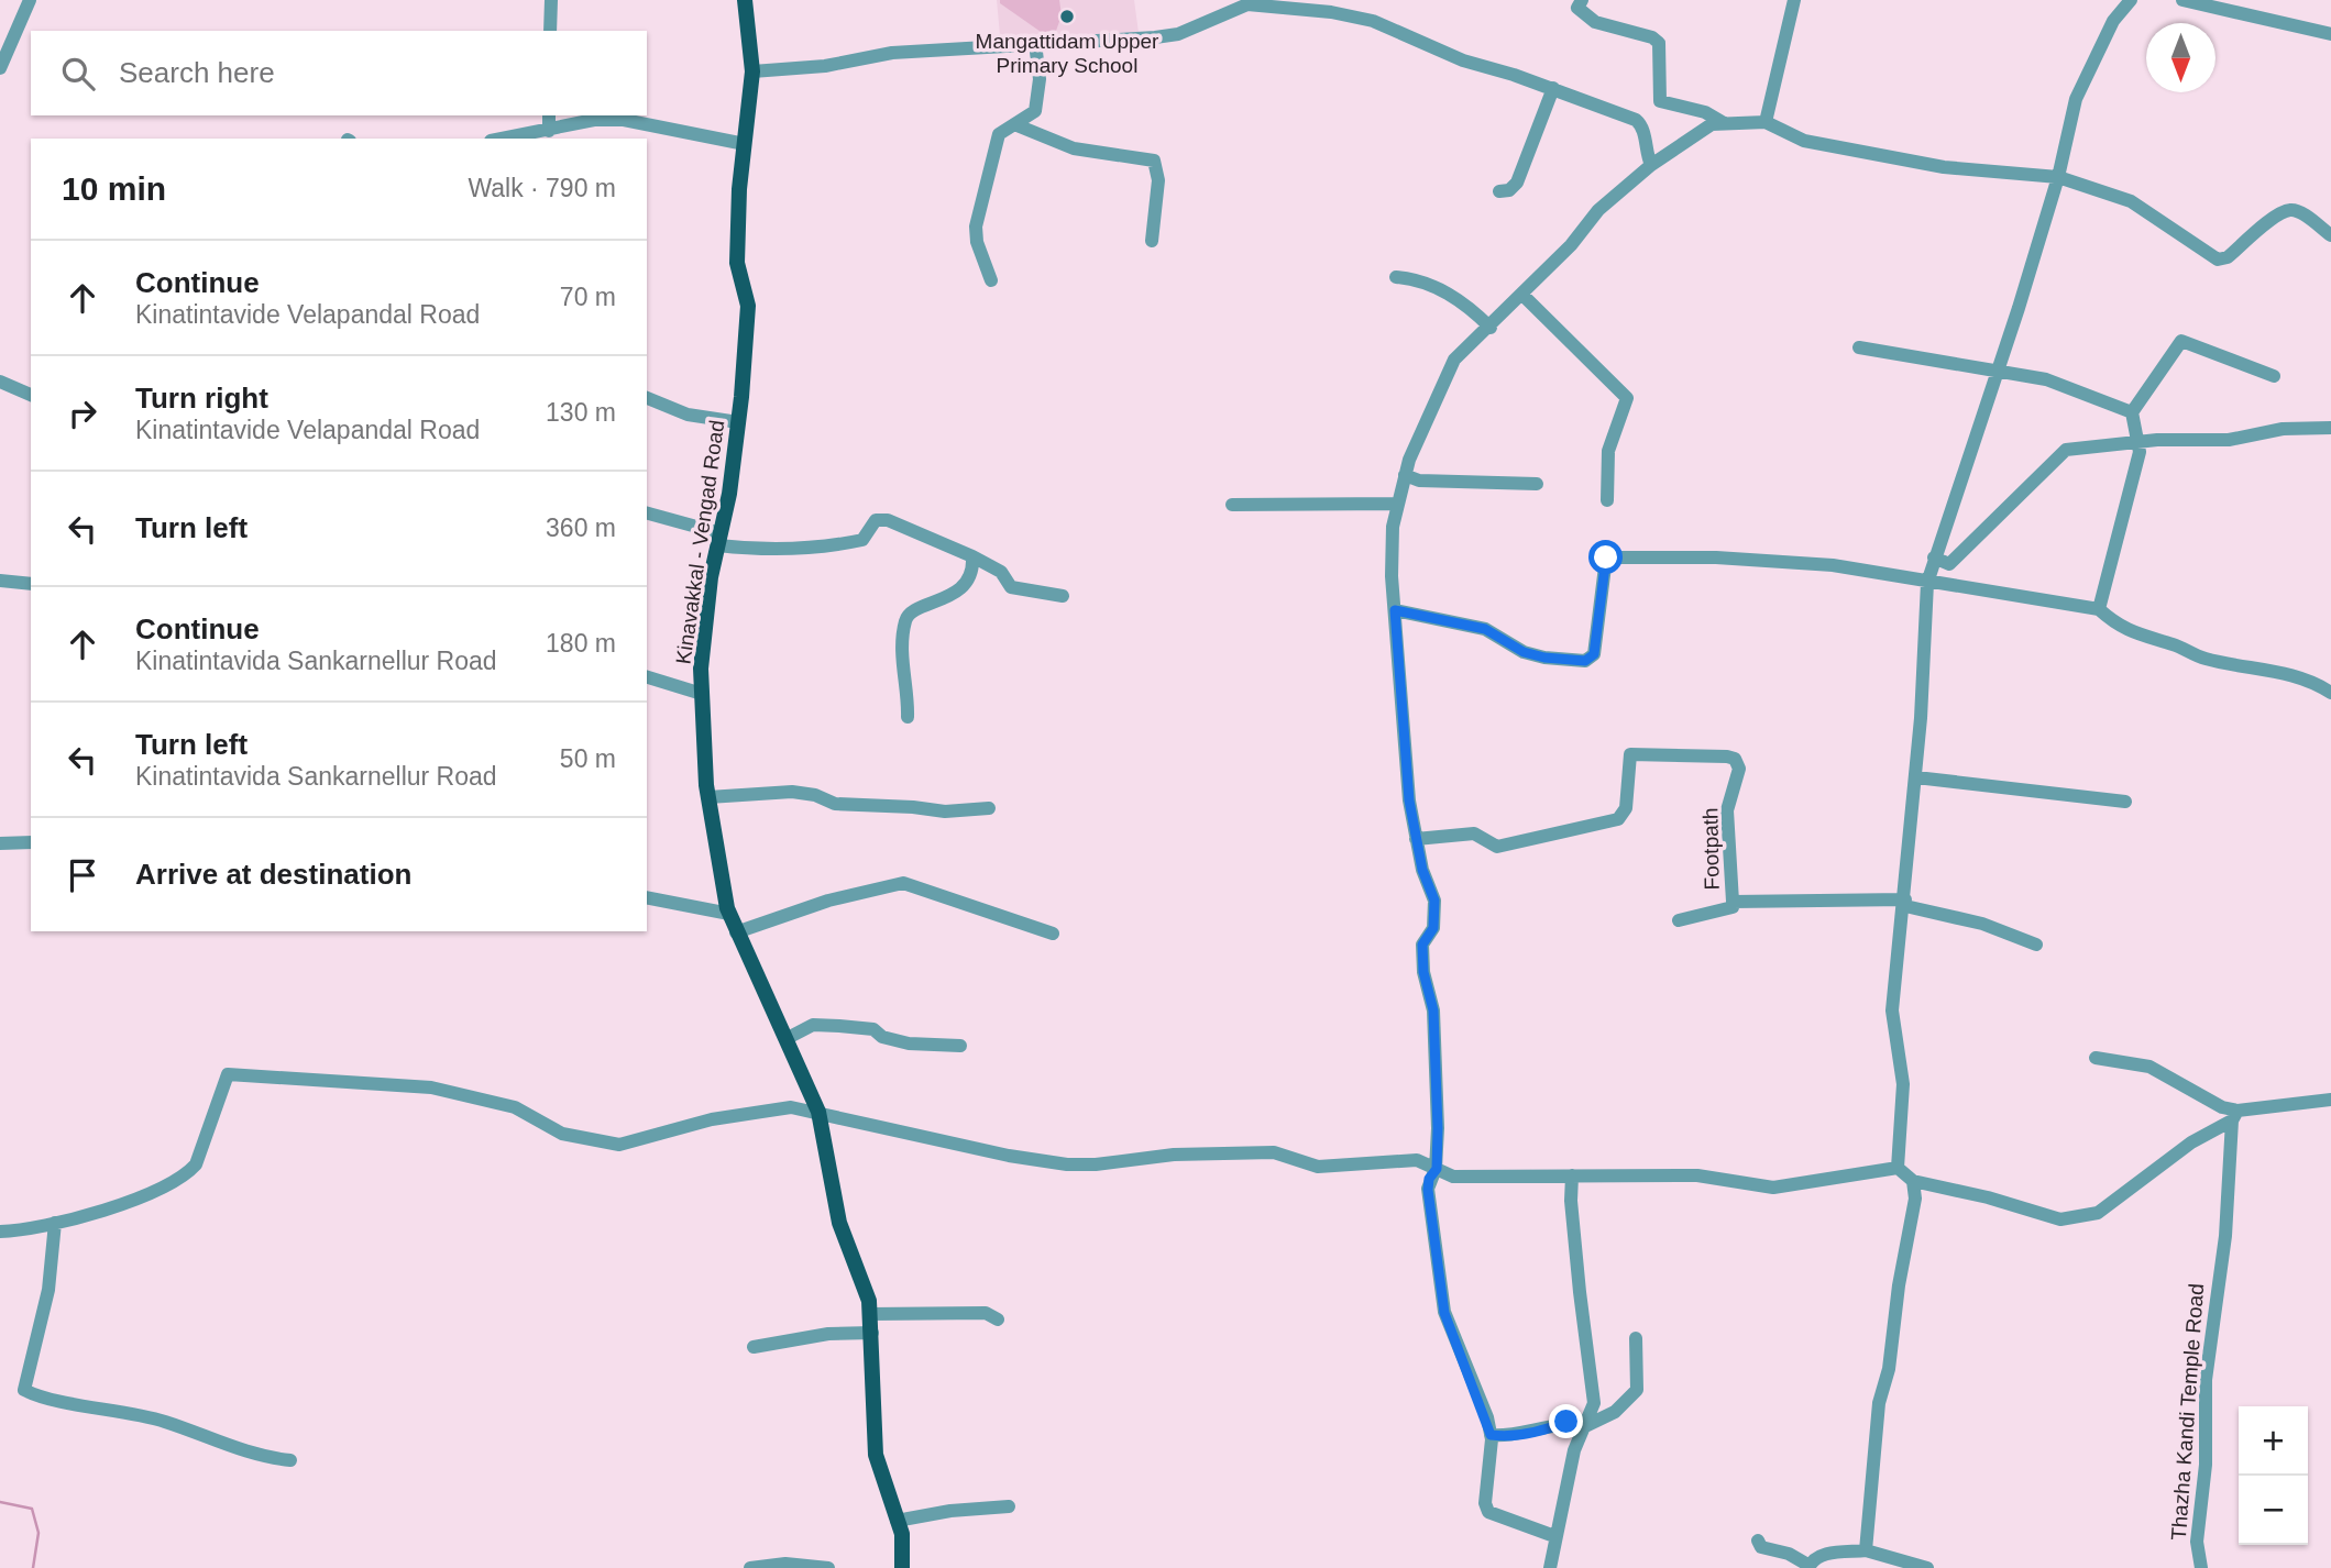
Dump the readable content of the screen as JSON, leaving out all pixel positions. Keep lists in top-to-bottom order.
{
  "streets": {
    "main road": ["Kinavakkal - Vengad Road"],
    "street": ["Footpath", "Thazha Kandi Temple Road"]
  },
  "places": ["Mangattidam Upper Primary School"],
  "north": "bottom",
  "page": {
    "search": "Search here",
    "heading": ["10 min", "Walk · 790 m"],
    "list": [
      ["Continue", "Kinatintavide Velapandal Road", "70 m"],
      ["Turn right", "Kinatintavide Velapandal Road", "130 m"],
      ["Turn left", "360 m"],
      ["Continue", "Kinatintavida Sankarnellur Road", "180 m"],
      ["Turn left", "Kinatintavida Sankarnellur Road", "50 m"],
      "Arrive at destination"
    ],
    "map_buttons": ["+", "−"]
  }
}
